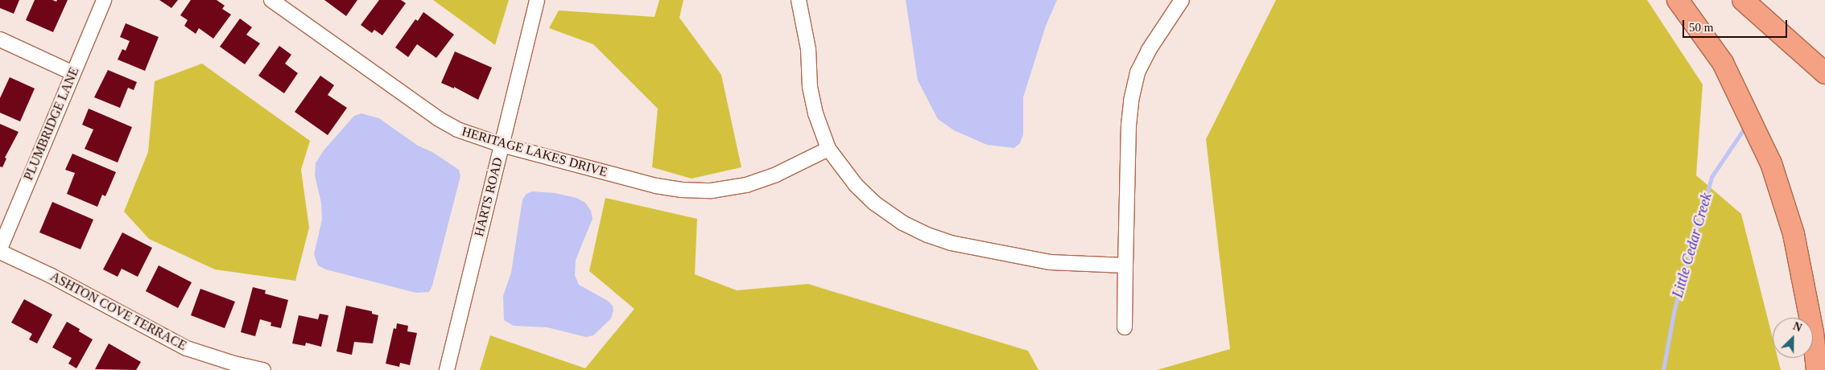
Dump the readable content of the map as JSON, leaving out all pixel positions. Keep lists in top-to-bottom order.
{
  "streets": {
    "street": [
      "PLUMBRIDGE LANE",
      "HERITAGE LAKES DRIVE",
      "HARTS ROAD",
      "ASHTON COVE TERRACE"
    ]
  },
  "crossings": [
    ["HERITAGE LAKES DRIVE", "HARTS ROAD"]
  ],
  "water": ["Little Cedar Creek"],
  "scale_bar": "50 m",
  "north": "top right"
}
